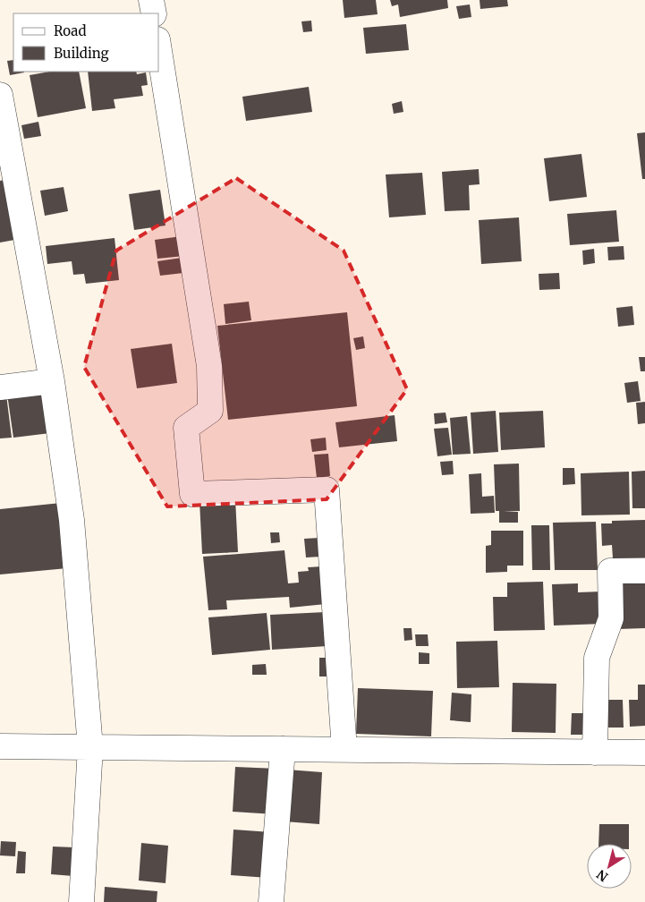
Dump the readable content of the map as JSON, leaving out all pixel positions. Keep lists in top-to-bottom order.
{
  "legend": ["Road", "Building"],
  "north": "bottom left"
}
